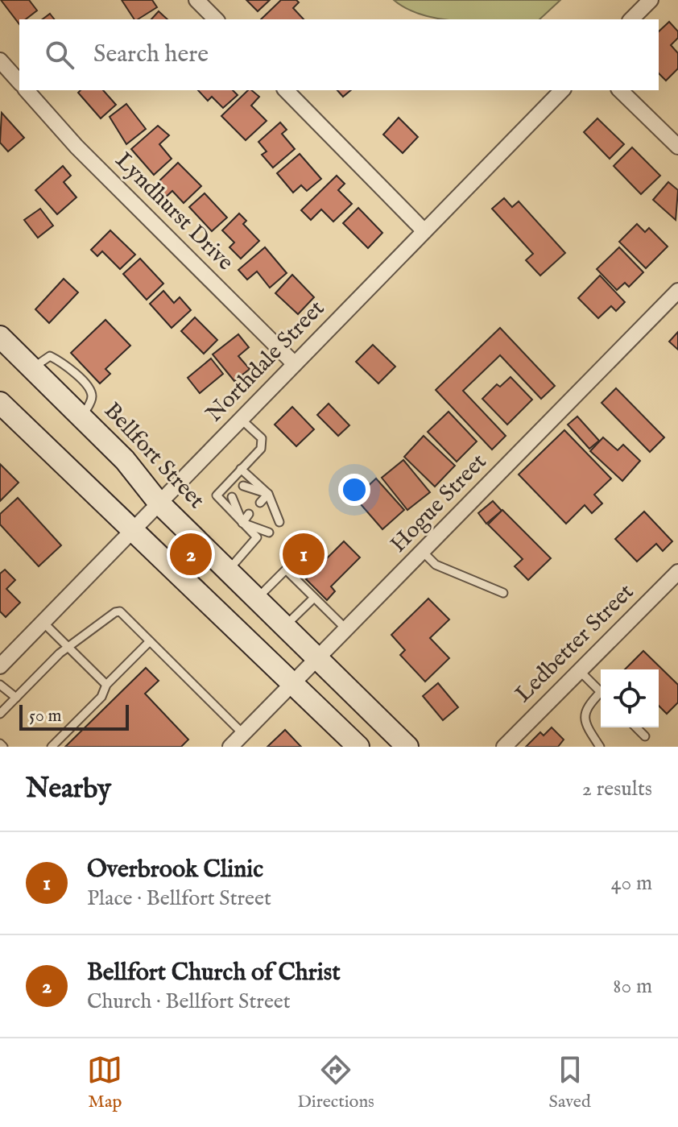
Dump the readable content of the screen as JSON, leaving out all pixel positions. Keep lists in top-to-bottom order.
{
  "streets": {
    "main road": ["Bellfort Street"],
    "street": [
      "Lyndhurst Drive",
      "Northdale Street",
      "Hogue Street",
      "Ledbetter Street"
    ]
  },
  "crossings": [
    ["Lyndhurst Drive", "Northdale Street"],
    ["Northdale Street", "Bellfort Street"],
    ["Bellfort Street", "Hogue Street"]
  ],
  "scale_bar": "50 m",
  "page": {
    "search": "Search here",
    "pins": ["1", "2"],
    "scale": "50 m",
    "heading": ["Nearby", "2 results"],
    "list": [
      {
        "mark": "1",
        "name": "Overbrook Clinic",
        "note": "Place · Bellfort Street",
        "value": "40 m"
      },
      {
        "mark": "2",
        "name": "Bellfort Church of Christ",
        "note": "Church · Bellfort Street",
        "value": "80 m"
      }
    ],
    "nav": ["Map", "Directions", "Saved"]
  }
}
